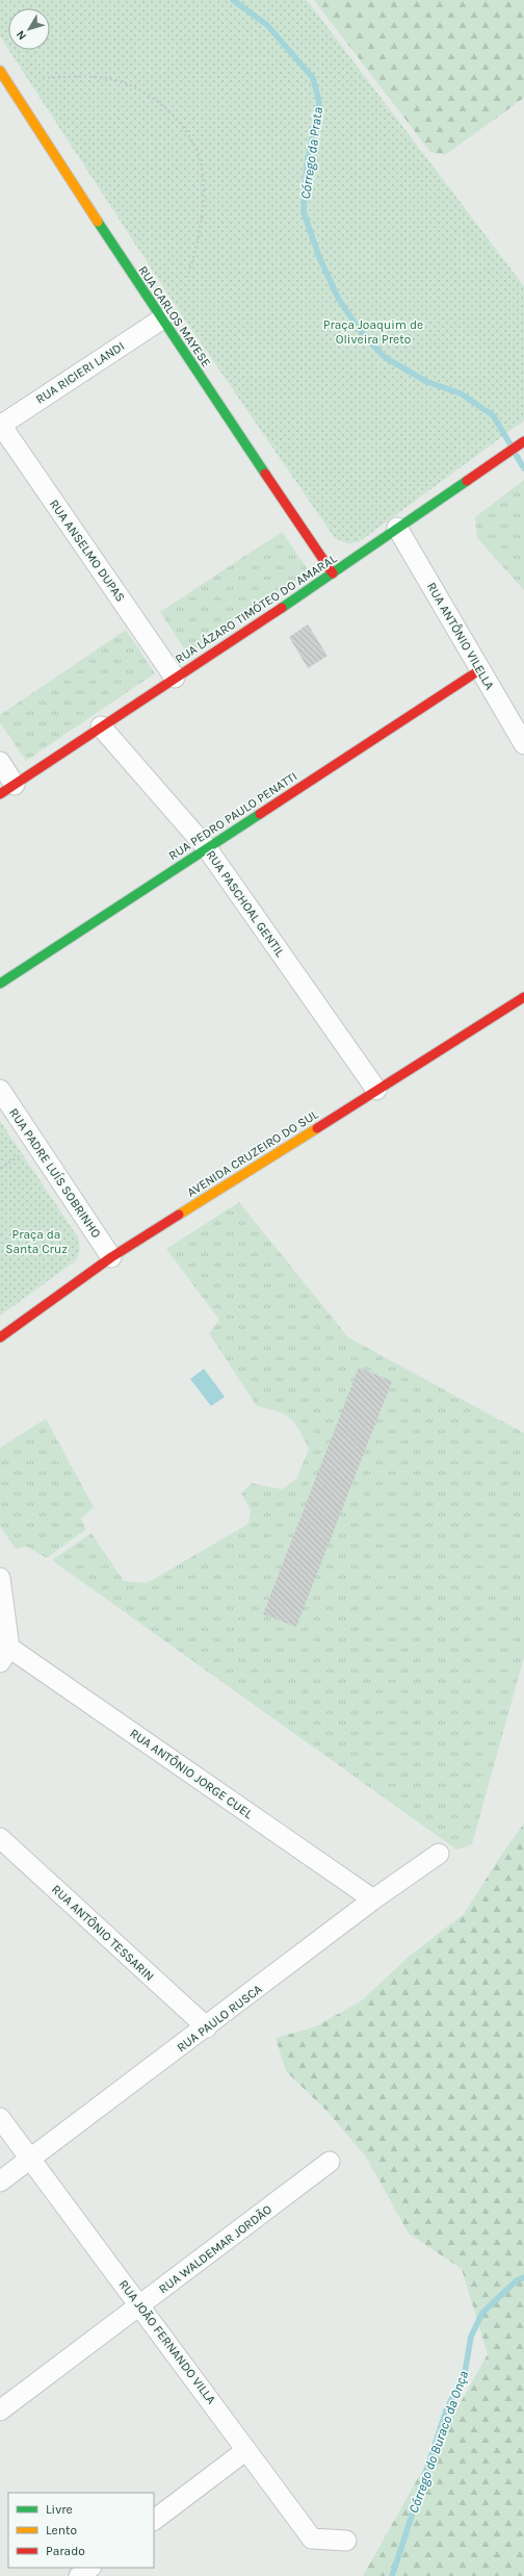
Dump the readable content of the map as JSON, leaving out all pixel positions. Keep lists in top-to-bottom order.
{
  "streets": {
    "street": [
      "RUA CARLOS MAYESE",
      "RUA RICIERI LANDI",
      "RUA ANSELMO DUPAS",
      "RUA LÁZARO TIMÓTEO DO AMARAL",
      "RUA ANTÔNIO VILELLA",
      "RUA PEDRO PAULO PENATTI",
      "RUA PASCHOAL GENTIL",
      "AVENIDA CRUZEIRO DO SUL",
      "RUA PADRE LUÍS SOBRINHO",
      "RUA ANTÔNIO JORGE CUEL",
      "RUA ANTÔNIO TESSARIN",
      "RUA PAULO RUSCA",
      "RUA WALDEMAR JORDÃO",
      "RUA JOÃO FERNANDO VILLA"
    ]
  },
  "crossings": [
    ["RUA CARLOS MAYESE", "RUA RICIERI LANDI"],
    ["RUA CARLOS MAYESE", "RUA LÁZARO TIMÓTEO DO AMARAL"],
    ["RUA RICIERI LANDI", "RUA ANSELMO DUPAS"],
    ["RUA ANSELMO DUPAS", "RUA LÁZARO TIMÓTEO DO AMARAL"],
    ["RUA LÁZARO TIMÓTEO DO AMARAL", "RUA ANTÔNIO VILELLA"],
    ["RUA LÁZARO TIMÓTEO DO AMARAL", "RUA PASCHOAL GENTIL"],
    ["RUA ANTÔNIO VILELLA", "RUA PEDRO PAULO PENATTI"],
    ["RUA PEDRO PAULO PENATTI", "RUA PASCHOAL GENTIL"],
    ["RUA PASCHOAL GENTIL", "AVENIDA CRUZEIRO DO SUL"],
    ["AVENIDA CRUZEIRO DO SUL", "RUA PADRE LUÍS SOBRINHO"],
    ["RUA ANTÔNIO JORGE CUEL", "RUA PAULO RUSCA"],
    ["RUA ANTÔNIO TESSARIN", "RUA PAULO RUSCA"],
    ["RUA PAULO RUSCA", "RUA JOÃO FERNANDO VILLA"],
    ["RUA WALDEMAR JORDÃO", "RUA JOÃO FERNANDO VILLA"]
  ],
  "water": ["Córrego da Prata", "Córrego do Buraco da Onça"],
  "parks": ["Praça Joaquim de Oliveira Preto", "Praça da Santa Cruz"],
  "legend": ["Livre", "Lento", "Parado"],
  "north": "bottom left"
}
